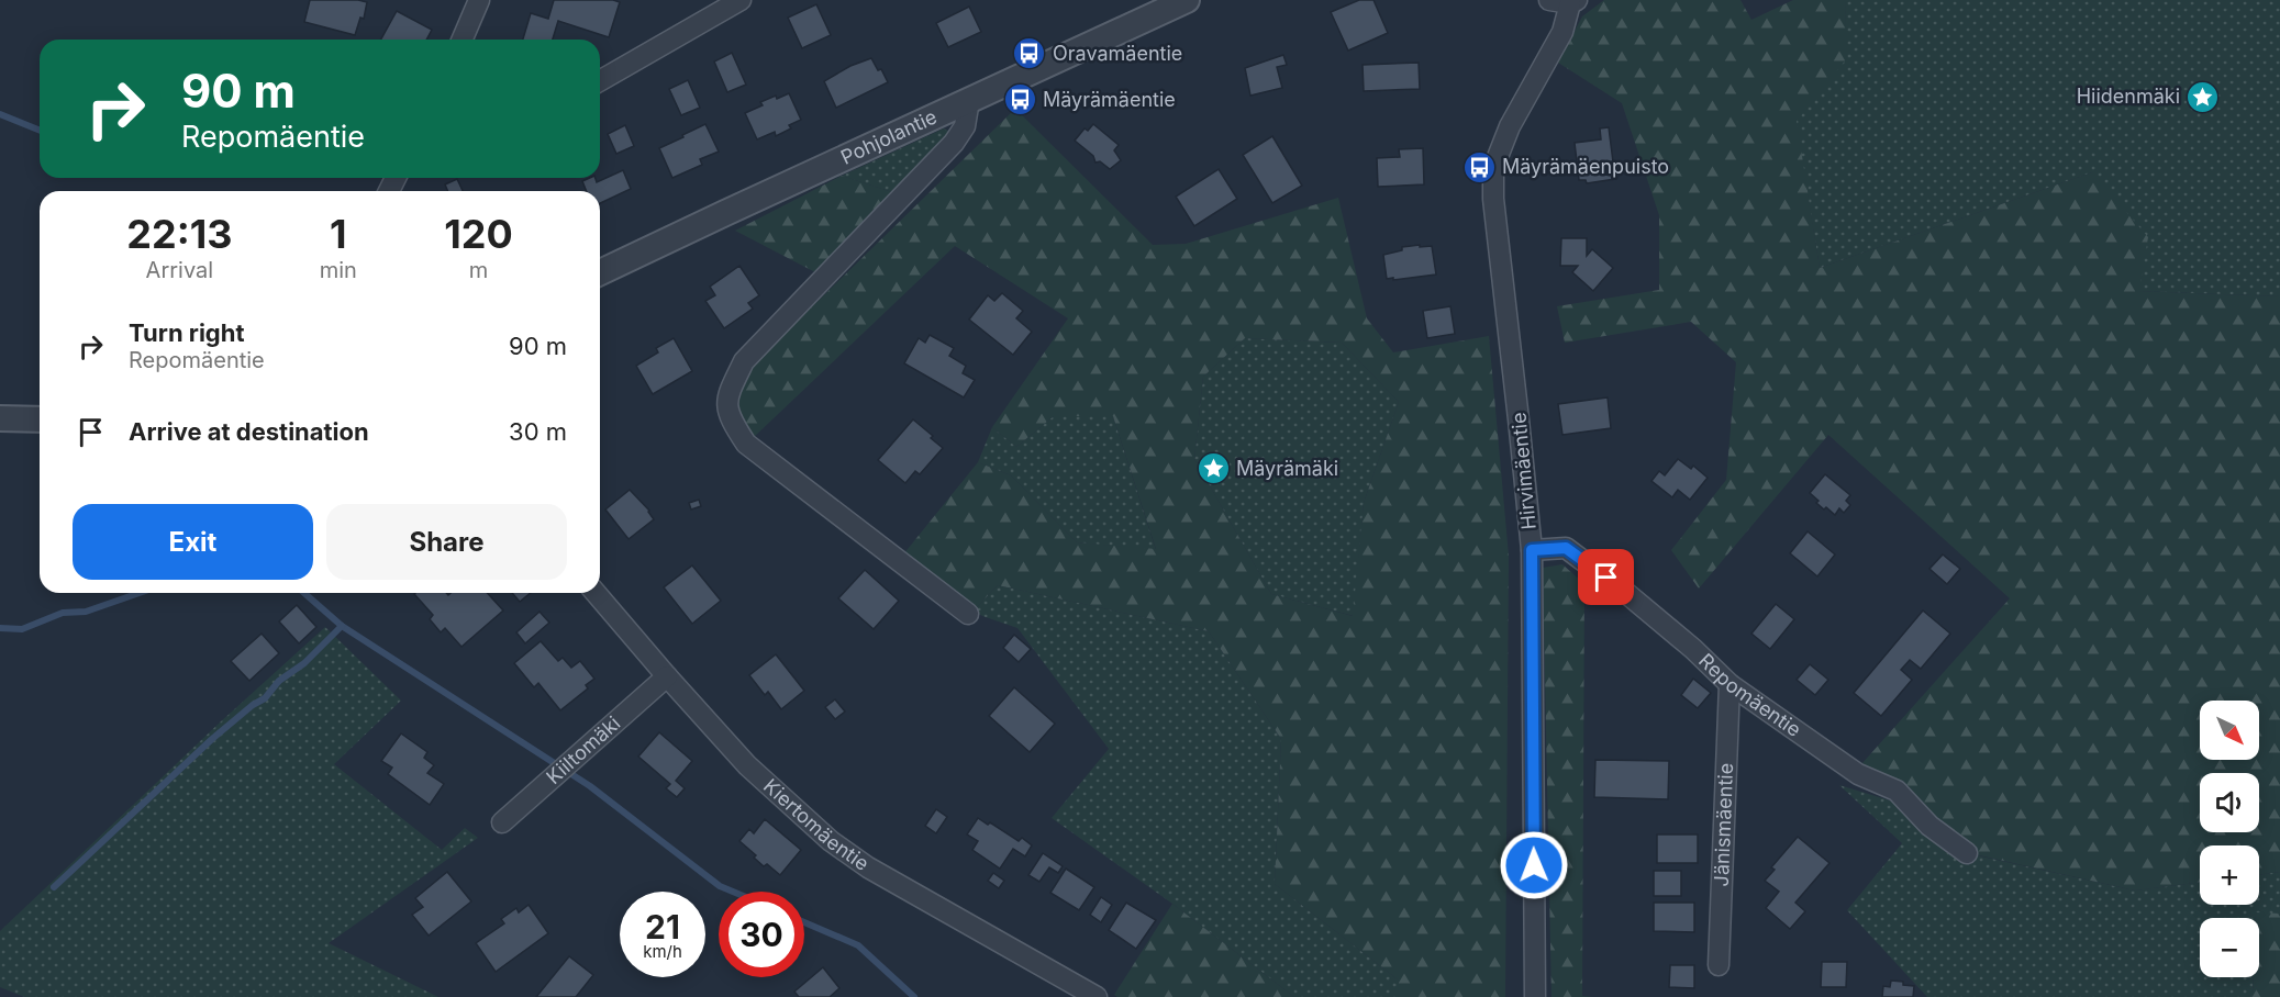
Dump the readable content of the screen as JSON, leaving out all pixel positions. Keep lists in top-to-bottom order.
{
  "streets": {
    "street": [
      "Pohjolantie",
      "Hirvimäentie",
      "Repomäentie",
      "Kiiltomäki",
      "Kiertomäentie",
      "Jänismäentie"
    ]
  },
  "crossings": [
    ["Hirvimäentie", "Repomäentie"],
    ["Repomäentie", "Jänismäentie"],
    ["Kiiltomäki", "Kiertomäentie"]
  ],
  "places": {
    "bus stop": ["Oravamäentie", "Mäyrämäentie", "Mäyrämäenpuisto"],
    "place": ["Hiidenmäki", "Mäyrämäki"]
  },
  "north": "bottom right",
  "page": {
    "turn": ["90 m", "Repomäentie"],
    "eta": [
      "22:13",
      "Arrival",
      "1",
      "min",
      "120",
      "m"
    ],
    "list": [
      {
        "name": "Turn right",
        "note": "Repomäentie",
        "value": "90 m"
      },
      {
        "name": "Arrive at destination",
        "value": "30 m"
      }
    ],
    "buttons": ["Exit", "Share"],
    "map_buttons": ["+", "−"],
    "speed": "21 km/h",
    "limit": "30"
  }
}
